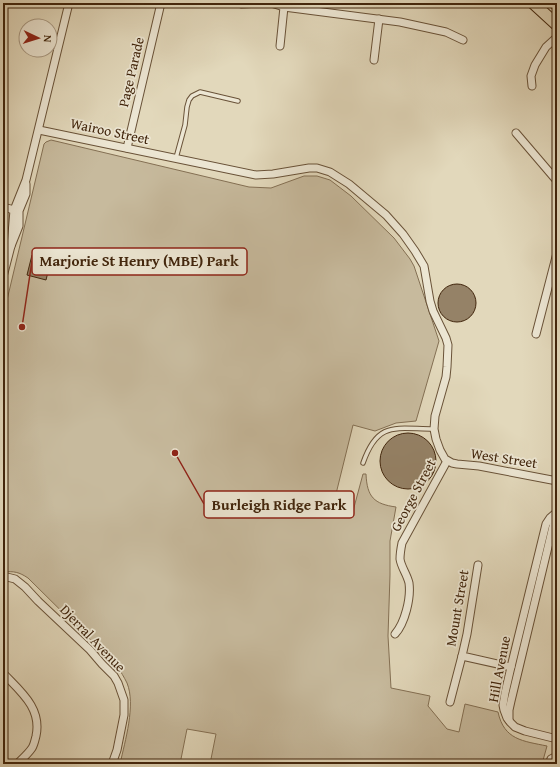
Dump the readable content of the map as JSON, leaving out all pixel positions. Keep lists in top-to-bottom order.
{
  "streets": {
    "street": [
      "Page Parade",
      "Wairoo Street",
      "West Street",
      "George Street",
      "Mount Street",
      "Djerral Avenue",
      "Hill Avenue"
    ]
  },
  "crossings": [
    ["Page Parade", "Wairoo Street"],
    ["Wairoo Street", "George Street"],
    ["West Street", "George Street"],
    ["Mount Street", "Hill Avenue"]
  ],
  "places": ["Marjorie St Henry (MBE) Park", "Burleigh Ridge Park"],
  "north": "right"
}
